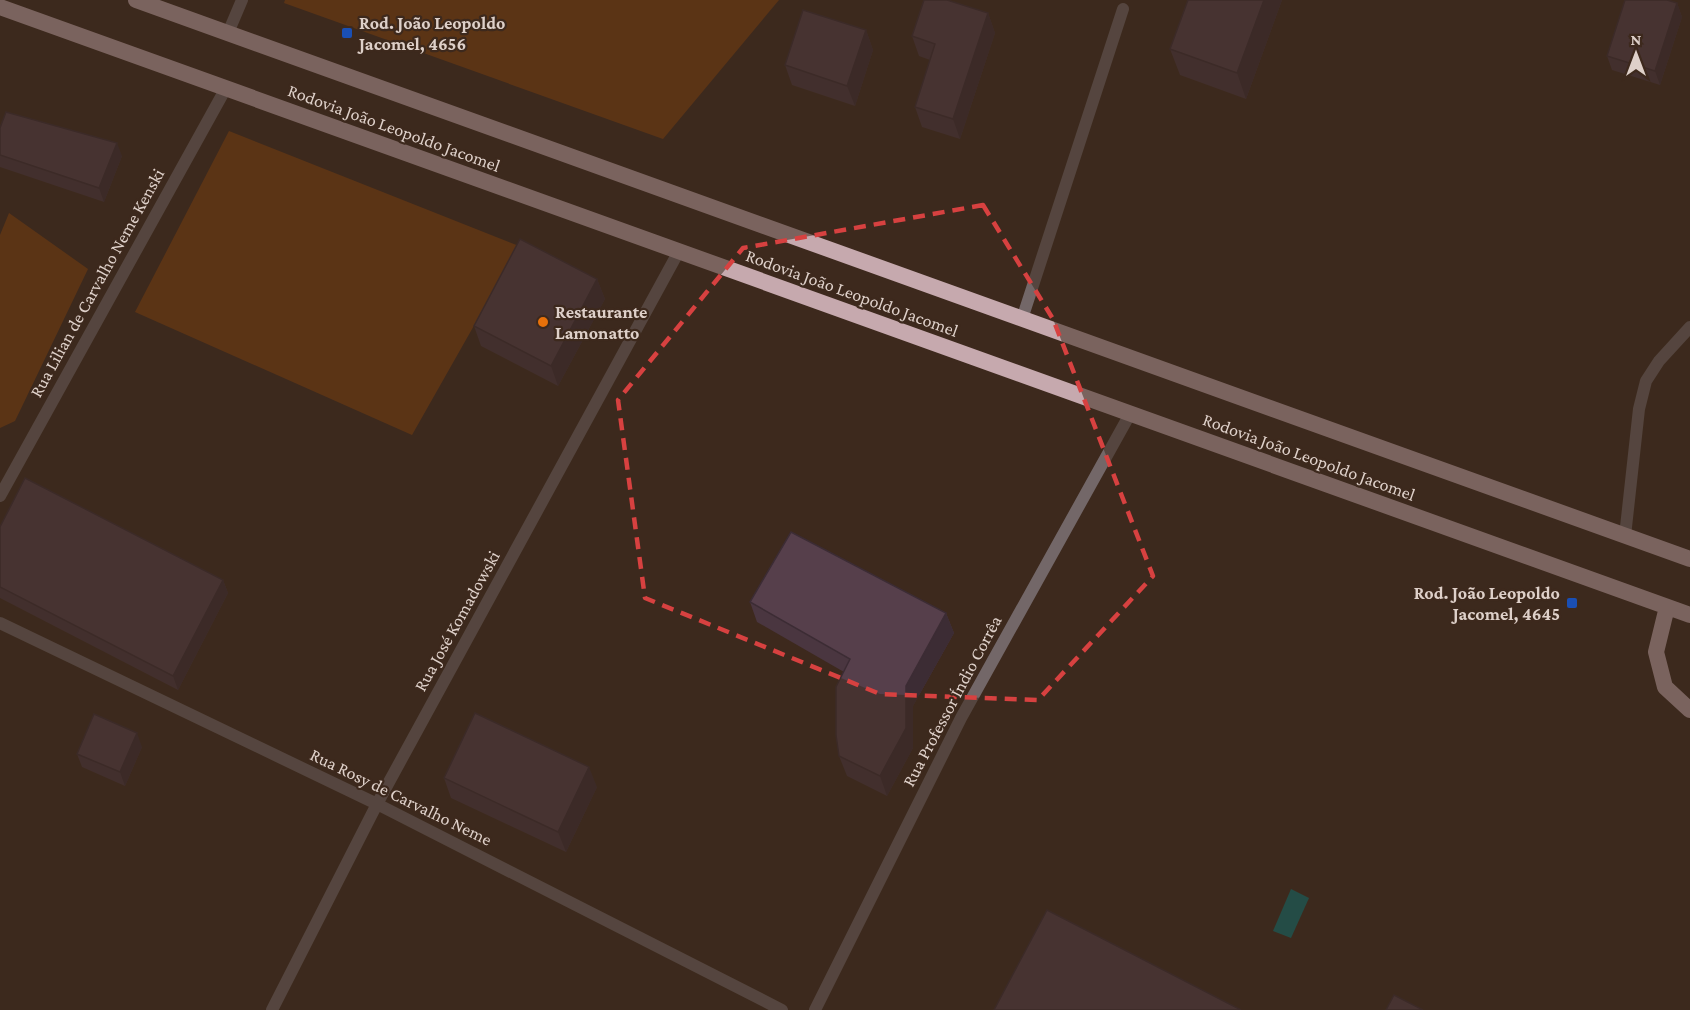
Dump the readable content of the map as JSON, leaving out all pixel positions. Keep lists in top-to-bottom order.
{
  "streets": {
    "highway": ["Rodovia João Leopoldo Jacomel"],
    "street": [
      "Rua Lilian de Carvalho Neme Kenski",
      "Rua José Komadowski",
      "Rua Professor Índio Corrêa",
      "Rua Rosy de Carvalho Neme"
    ]
  },
  "crossings": [
    ["Rodovia João Leopoldo Jacomel", "Rua Lilian de Carvalho Neme Kenski"],
    ["Rodovia João Leopoldo Jacomel", "Rua José Komadowski"],
    ["Rodovia João Leopoldo Jacomel", "Rua Professor Índio Corrêa"],
    ["Rua José Komadowski", "Rua Rosy de Carvalho Neme"]
  ],
  "places": {
    "transit": ["Rod. João Leopoldo Jacomel, 4656", "Rod. João Leopoldo Jacomel, 4645"],
    "other": ["Restaurante Lamonatto"]
  },
  "north": "top"
}
